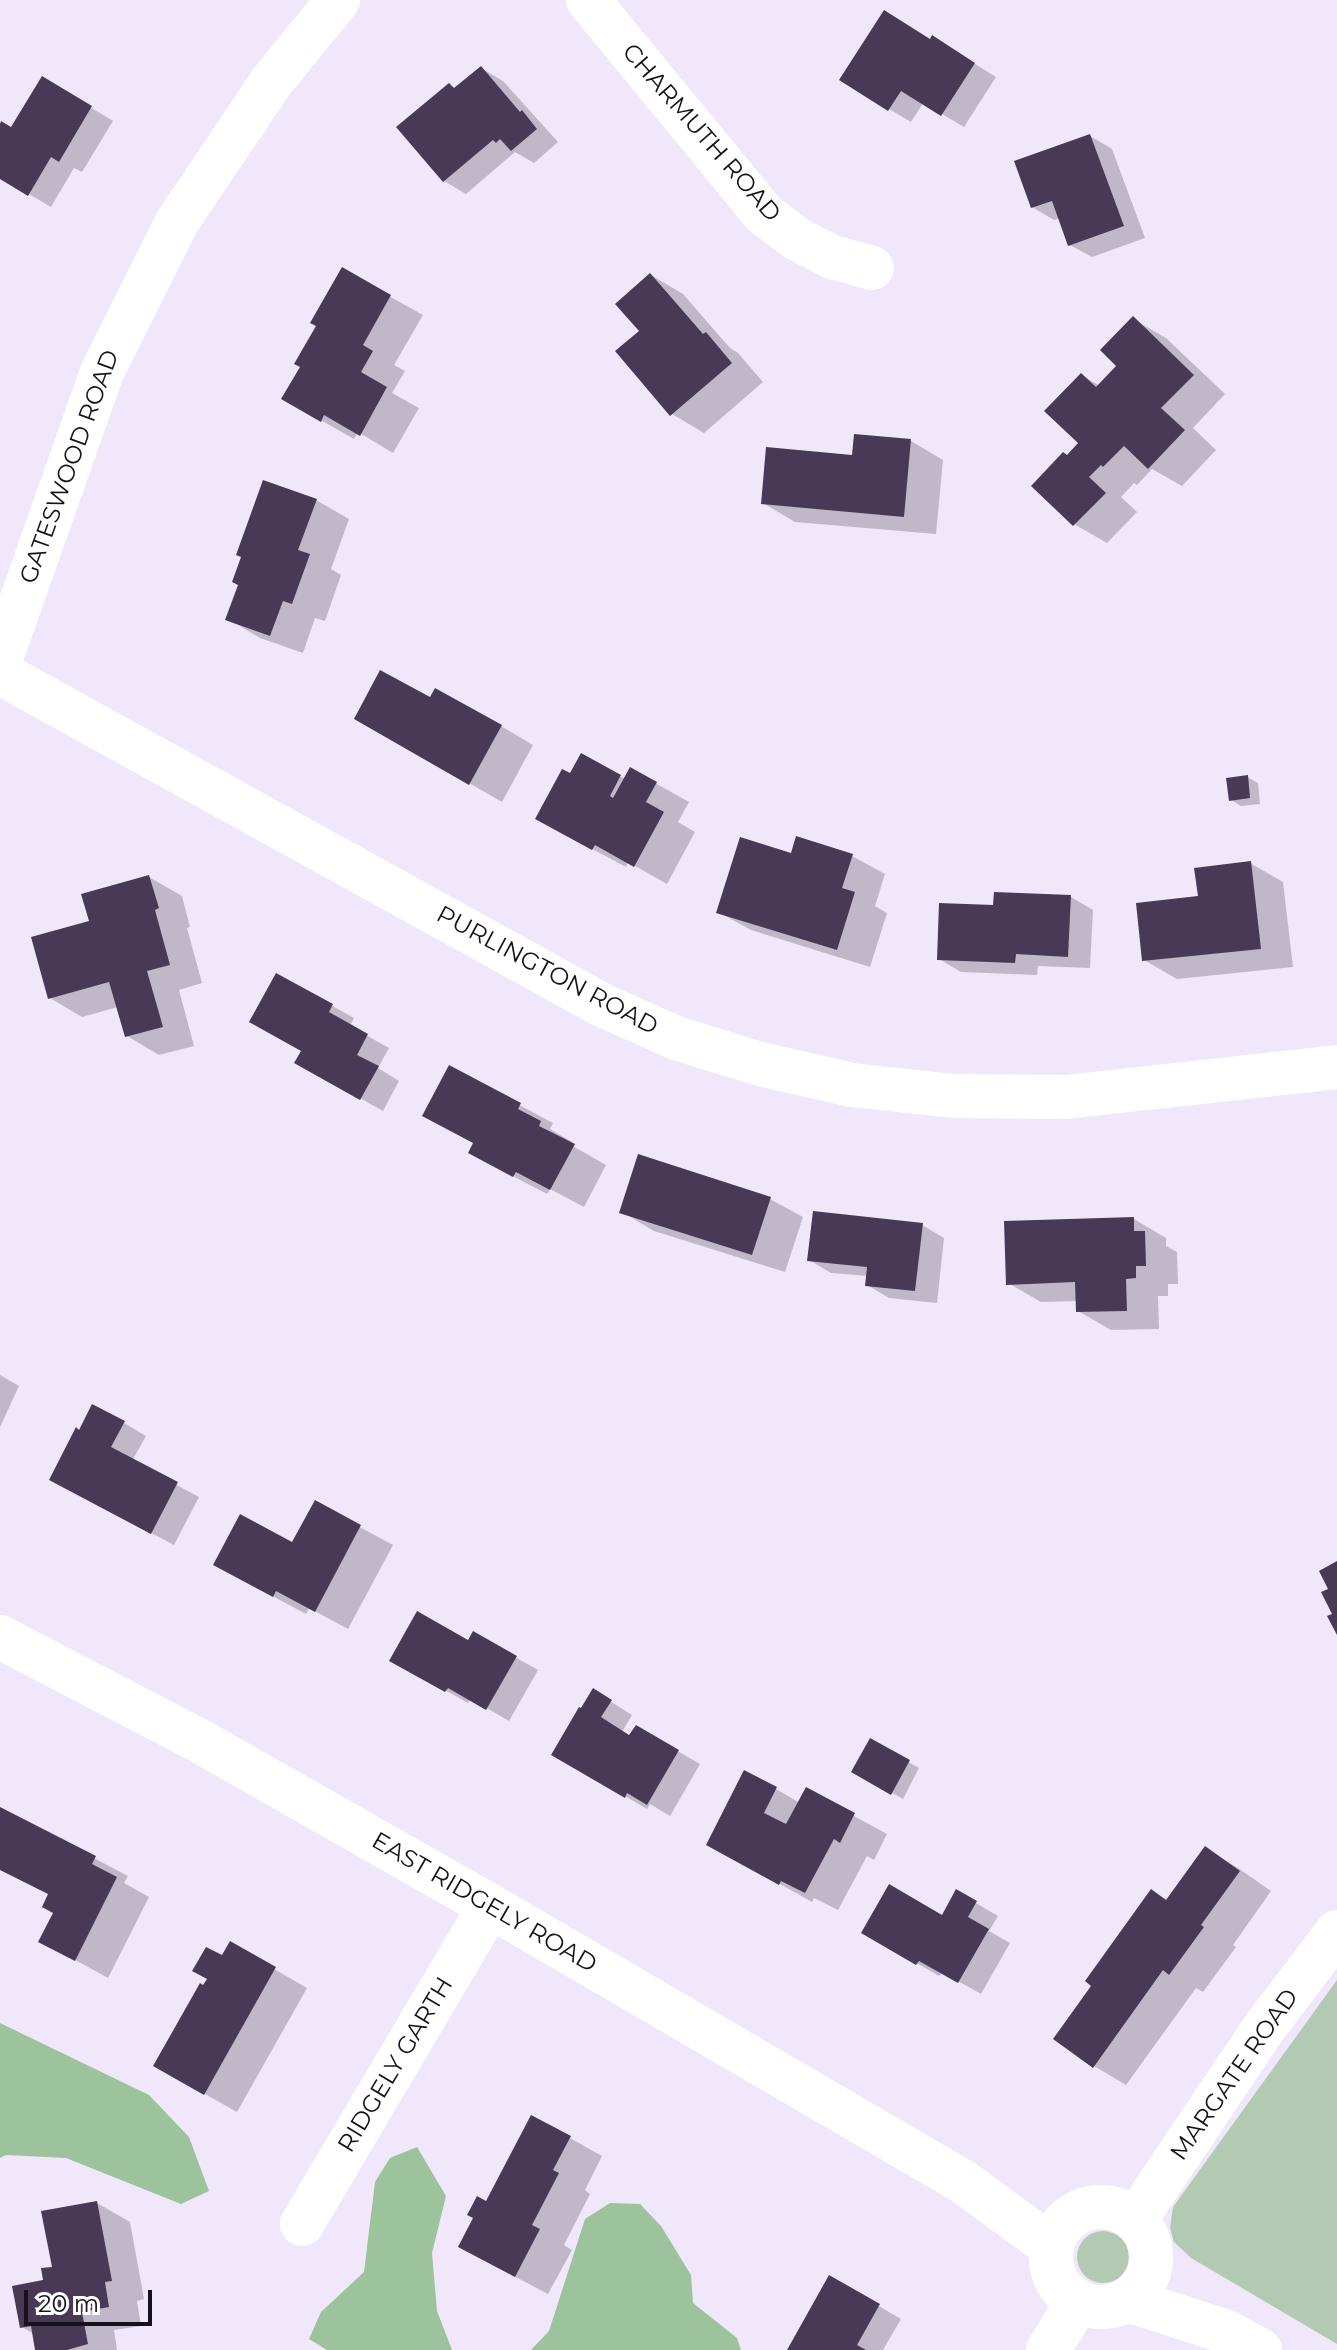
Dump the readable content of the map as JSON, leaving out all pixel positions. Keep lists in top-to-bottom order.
{
  "streets": {
    "street": [
      "CHARMUTH ROAD",
      "GATESWOOD ROAD",
      "PURLINGTON ROAD",
      "EAST RIDGELY ROAD",
      "RIDGELY GARTH",
      "MARGATE ROAD"
    ]
  },
  "crossings": [
    ["EAST RIDGELY ROAD", "RIDGELY GARTH"],
    ["EAST RIDGELY ROAD", "MARGATE ROAD"]
  ],
  "scale_bar": "20 m"
}
